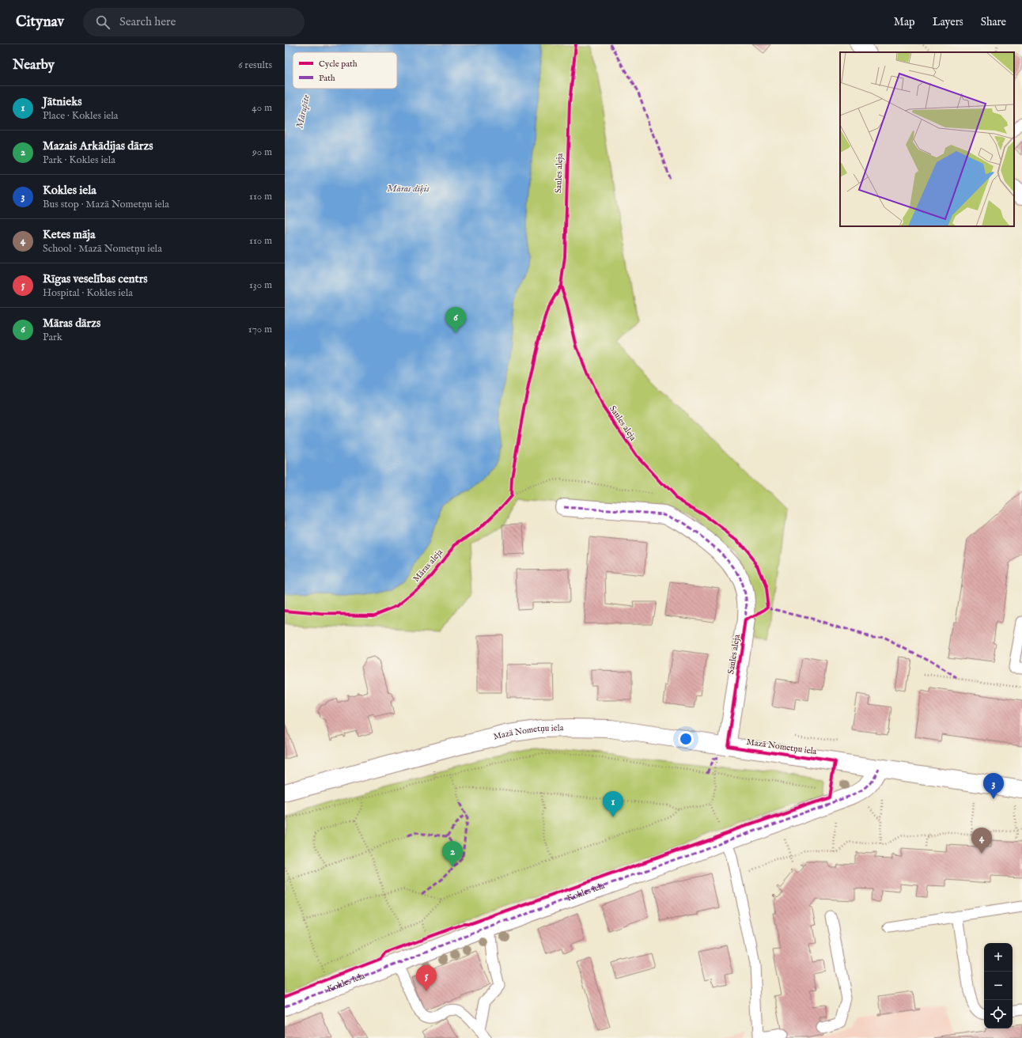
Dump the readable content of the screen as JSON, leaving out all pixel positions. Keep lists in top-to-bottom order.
{
  "streets": {
    "street": ["Saules aleja", "Mazā Nometņu iela", "Kokles iela"],
    "cycle path": ["Māras aleja"]
  },
  "crossings": [
    ["Saules aleja", "Mazā Nometņu iela"],
    ["Mazā Nometņu iela", "Kokles iela"]
  ],
  "water": ["Mārupīte", "Māras dīķis"],
  "legend": ["Cycle path", "Path"],
  "page": {
    "header": "Citynav",
    "search": "Search here",
    "nav": ["Map", "Layers", "Share"],
    "heading": ["Nearby", "6 results"],
    "list": [
      {
        "mark": "1",
        "name": "Jātnieks",
        "note": "Place · Kokles iela",
        "value": "40 m"
      },
      {
        "mark": "2",
        "name": "Mazais Arkādijas dārzs",
        "note": "Park · Kokles iela",
        "value": "90 m"
      },
      {
        "mark": "3",
        "name": "Kokles iela",
        "note": "Bus stop · Mazā Nometņu iela",
        "value": "110 m"
      },
      {
        "mark": "4",
        "name": "Ketes māja",
        "note": "School · Mazā Nometņu iela",
        "value": "110 m"
      },
      {
        "mark": "5",
        "name": "Rīgas veselības centrs",
        "note": "Hospital · Kokles iela",
        "value": "130 m"
      },
      {
        "mark": "6",
        "name": "Māras dārzs",
        "note": "Park",
        "value": "170 m"
      }
    ],
    "pins": [
      "6",
      "3",
      "1",
      "4",
      "2",
      "5"
    ],
    "map_buttons": ["+", "−"]
  }
}
